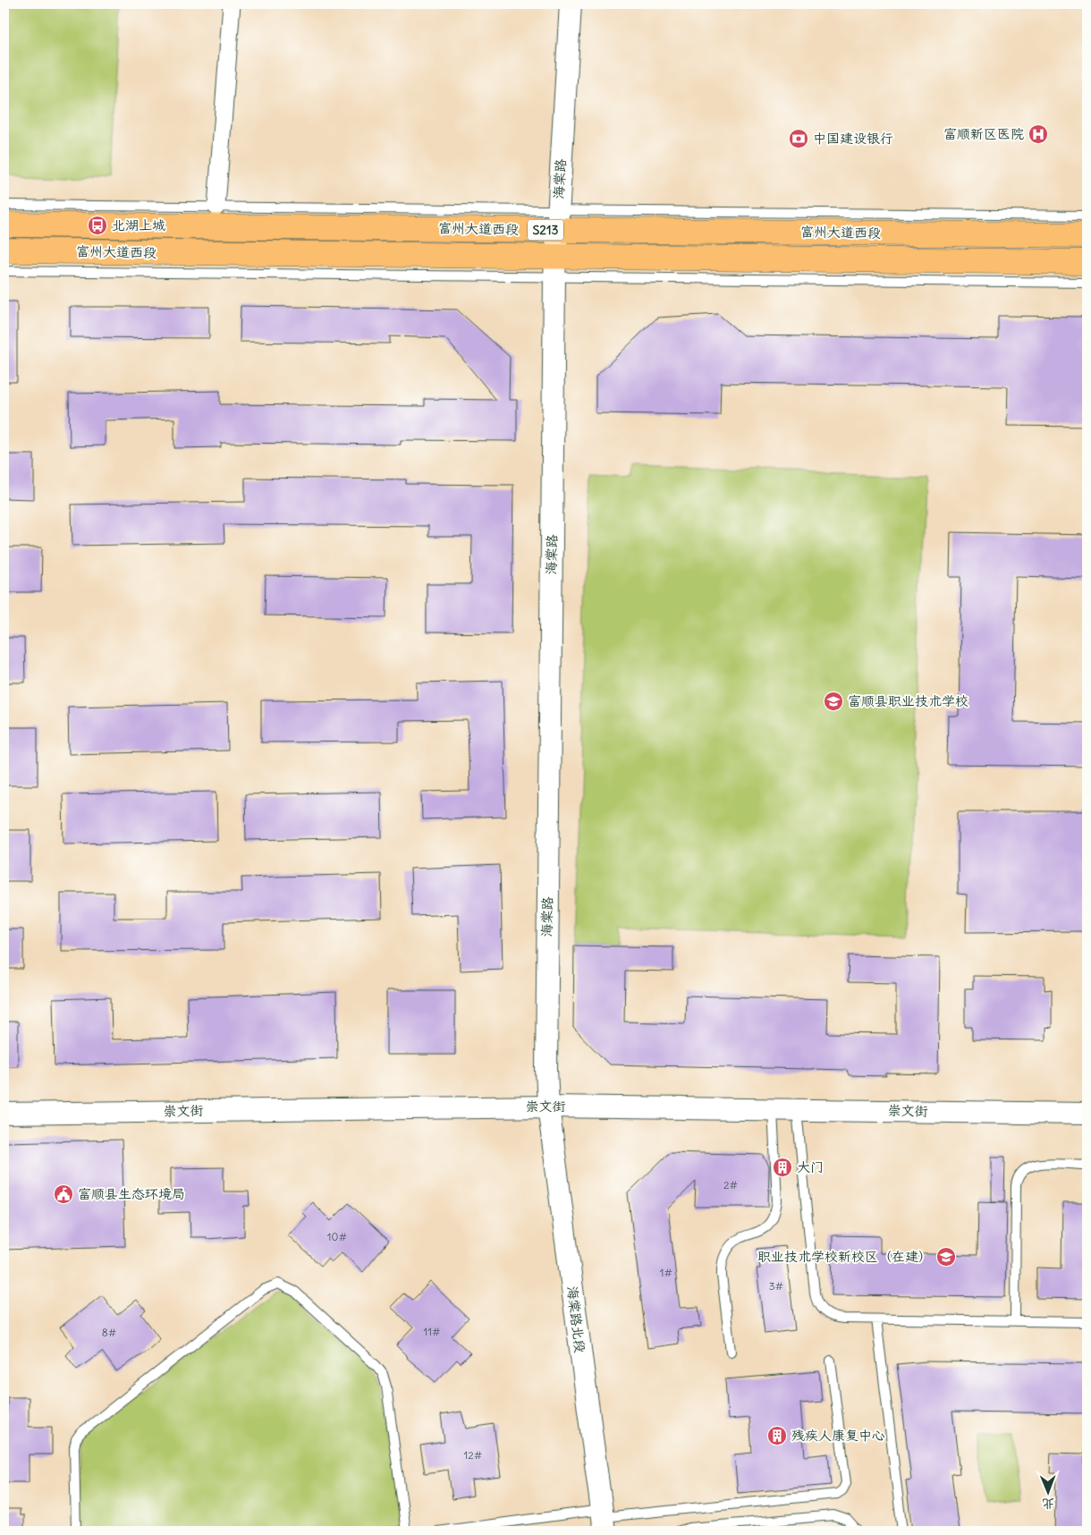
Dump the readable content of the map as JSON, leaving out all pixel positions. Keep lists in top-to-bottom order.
{
  "streets": {
    "main road": ["富州大道西段", "S213"],
    "street": ["海棠路", "崇文街", "海棠路北段"]
  },
  "crossings": [
    ["海棠路", "富州大道西段"],
    ["海棠路", "崇文街"],
    ["海棠路", "海棠路北段"],
    ["崇文街", "海棠路北段"]
  ],
  "places": {
    "hospital": ["富顺新区医院"],
    "bank": ["中国建设银行"],
    "bus stop": ["北湖上城"],
    "school or university": ["富顺县职业技术学校", "职业技术学校新校区（在建）"],
    "building": ["大门", "残疾人康复中心"],
    "public building": ["富顺县生态环境局"]
  },
  "house_numbers": [
    "2#",
    "10#",
    "1#",
    "3#",
    "11#",
    "8#",
    "12#"
  ],
  "north": "bottom"
}
